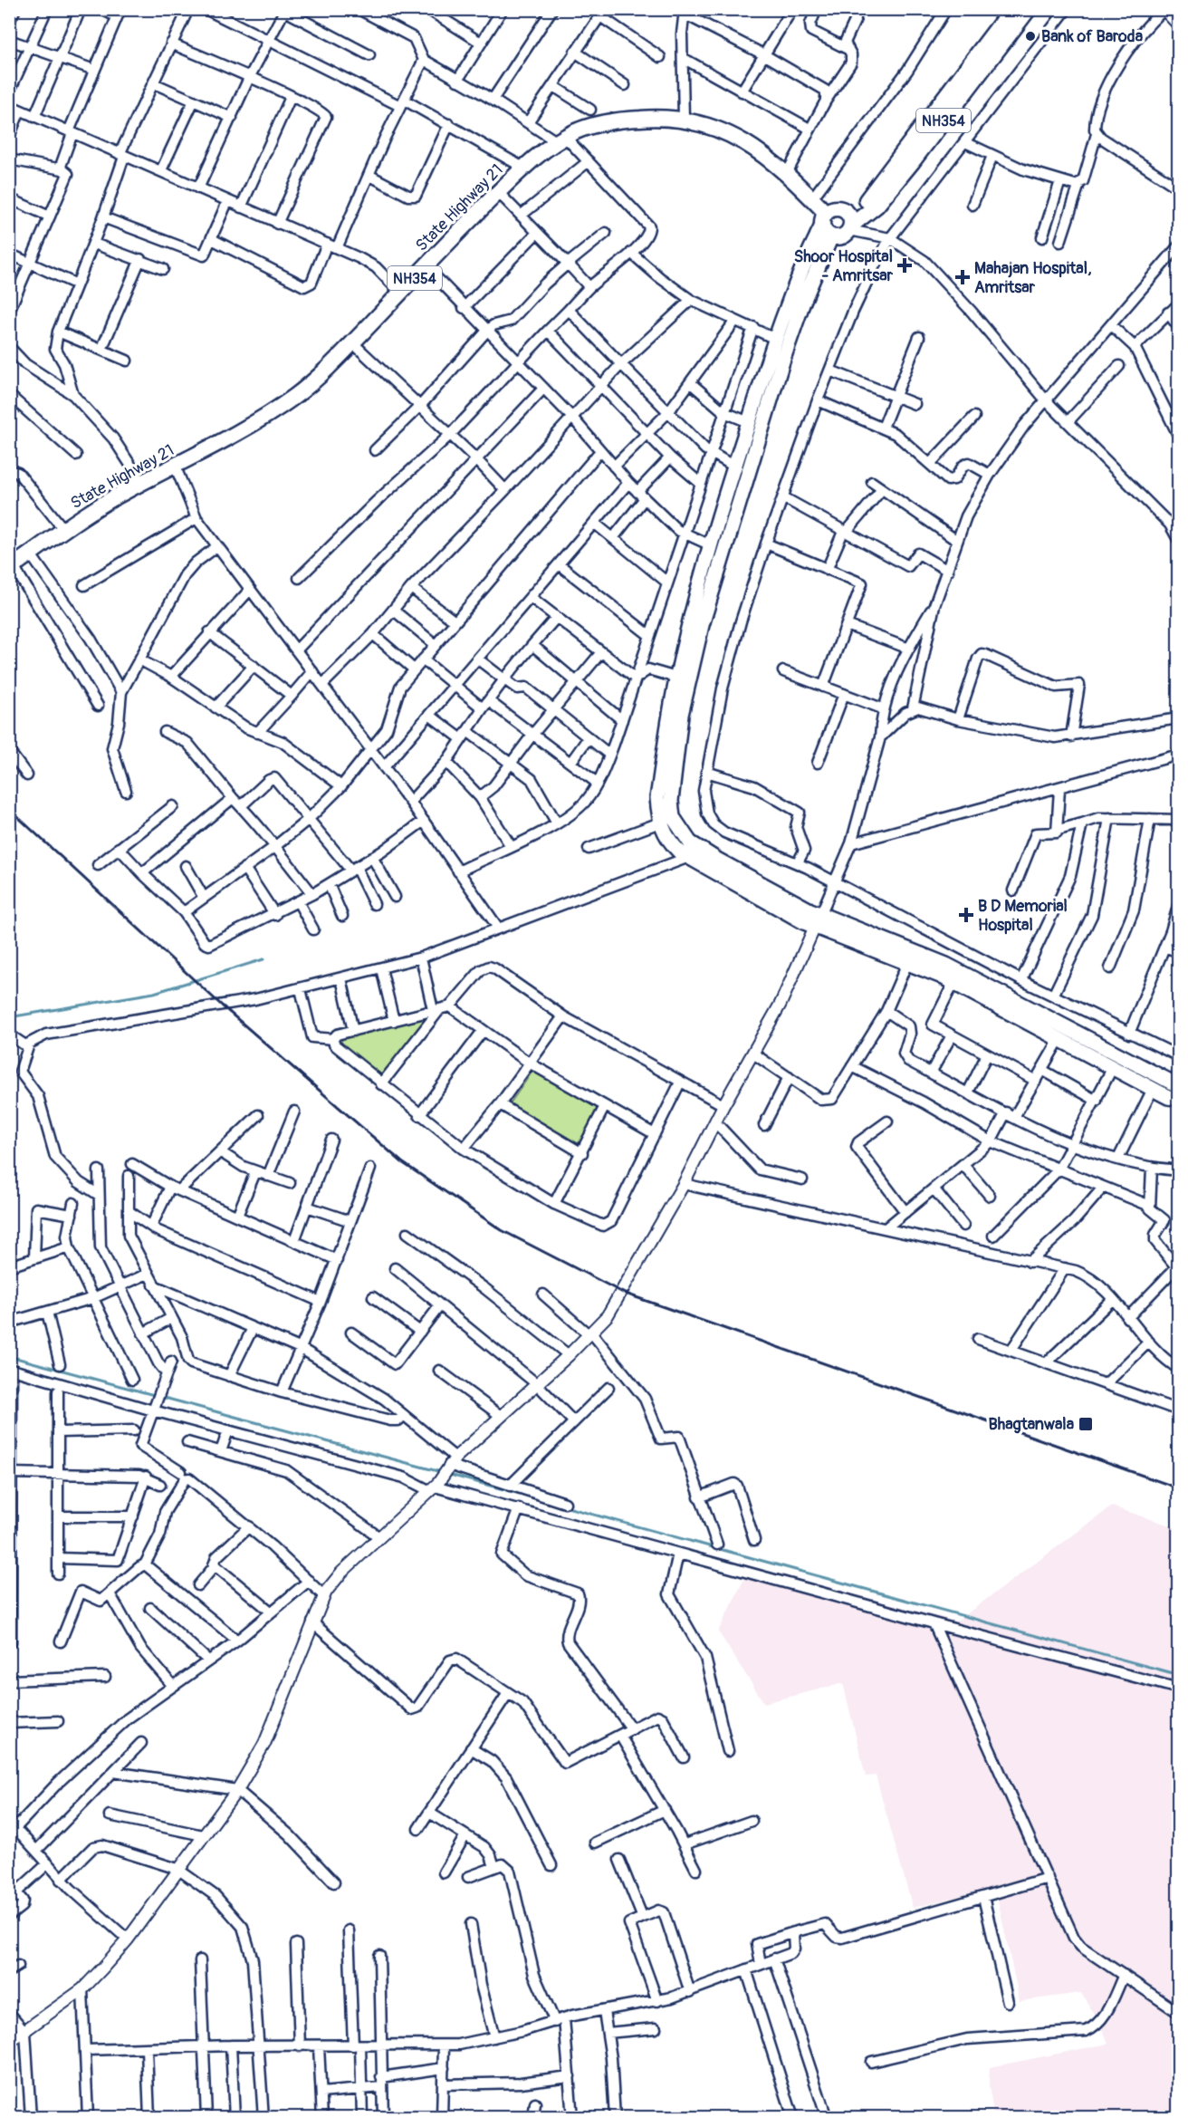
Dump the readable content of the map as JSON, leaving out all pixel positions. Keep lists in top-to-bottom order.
{
  "streets": {
    "highway": ["NH354", "State Highway 21"]
  },
  "crossings": [
    ["NH354", "State Highway 21"]
  ],
  "places": {
    "other": ["Bank of Baroda"],
    "health": ["Shoor Hospital - Amritsar", "Mahajan Hospital, Amritsar", "B D Memorial Hospital"],
    "transit": ["Bhagtanwala"]
  }
}
